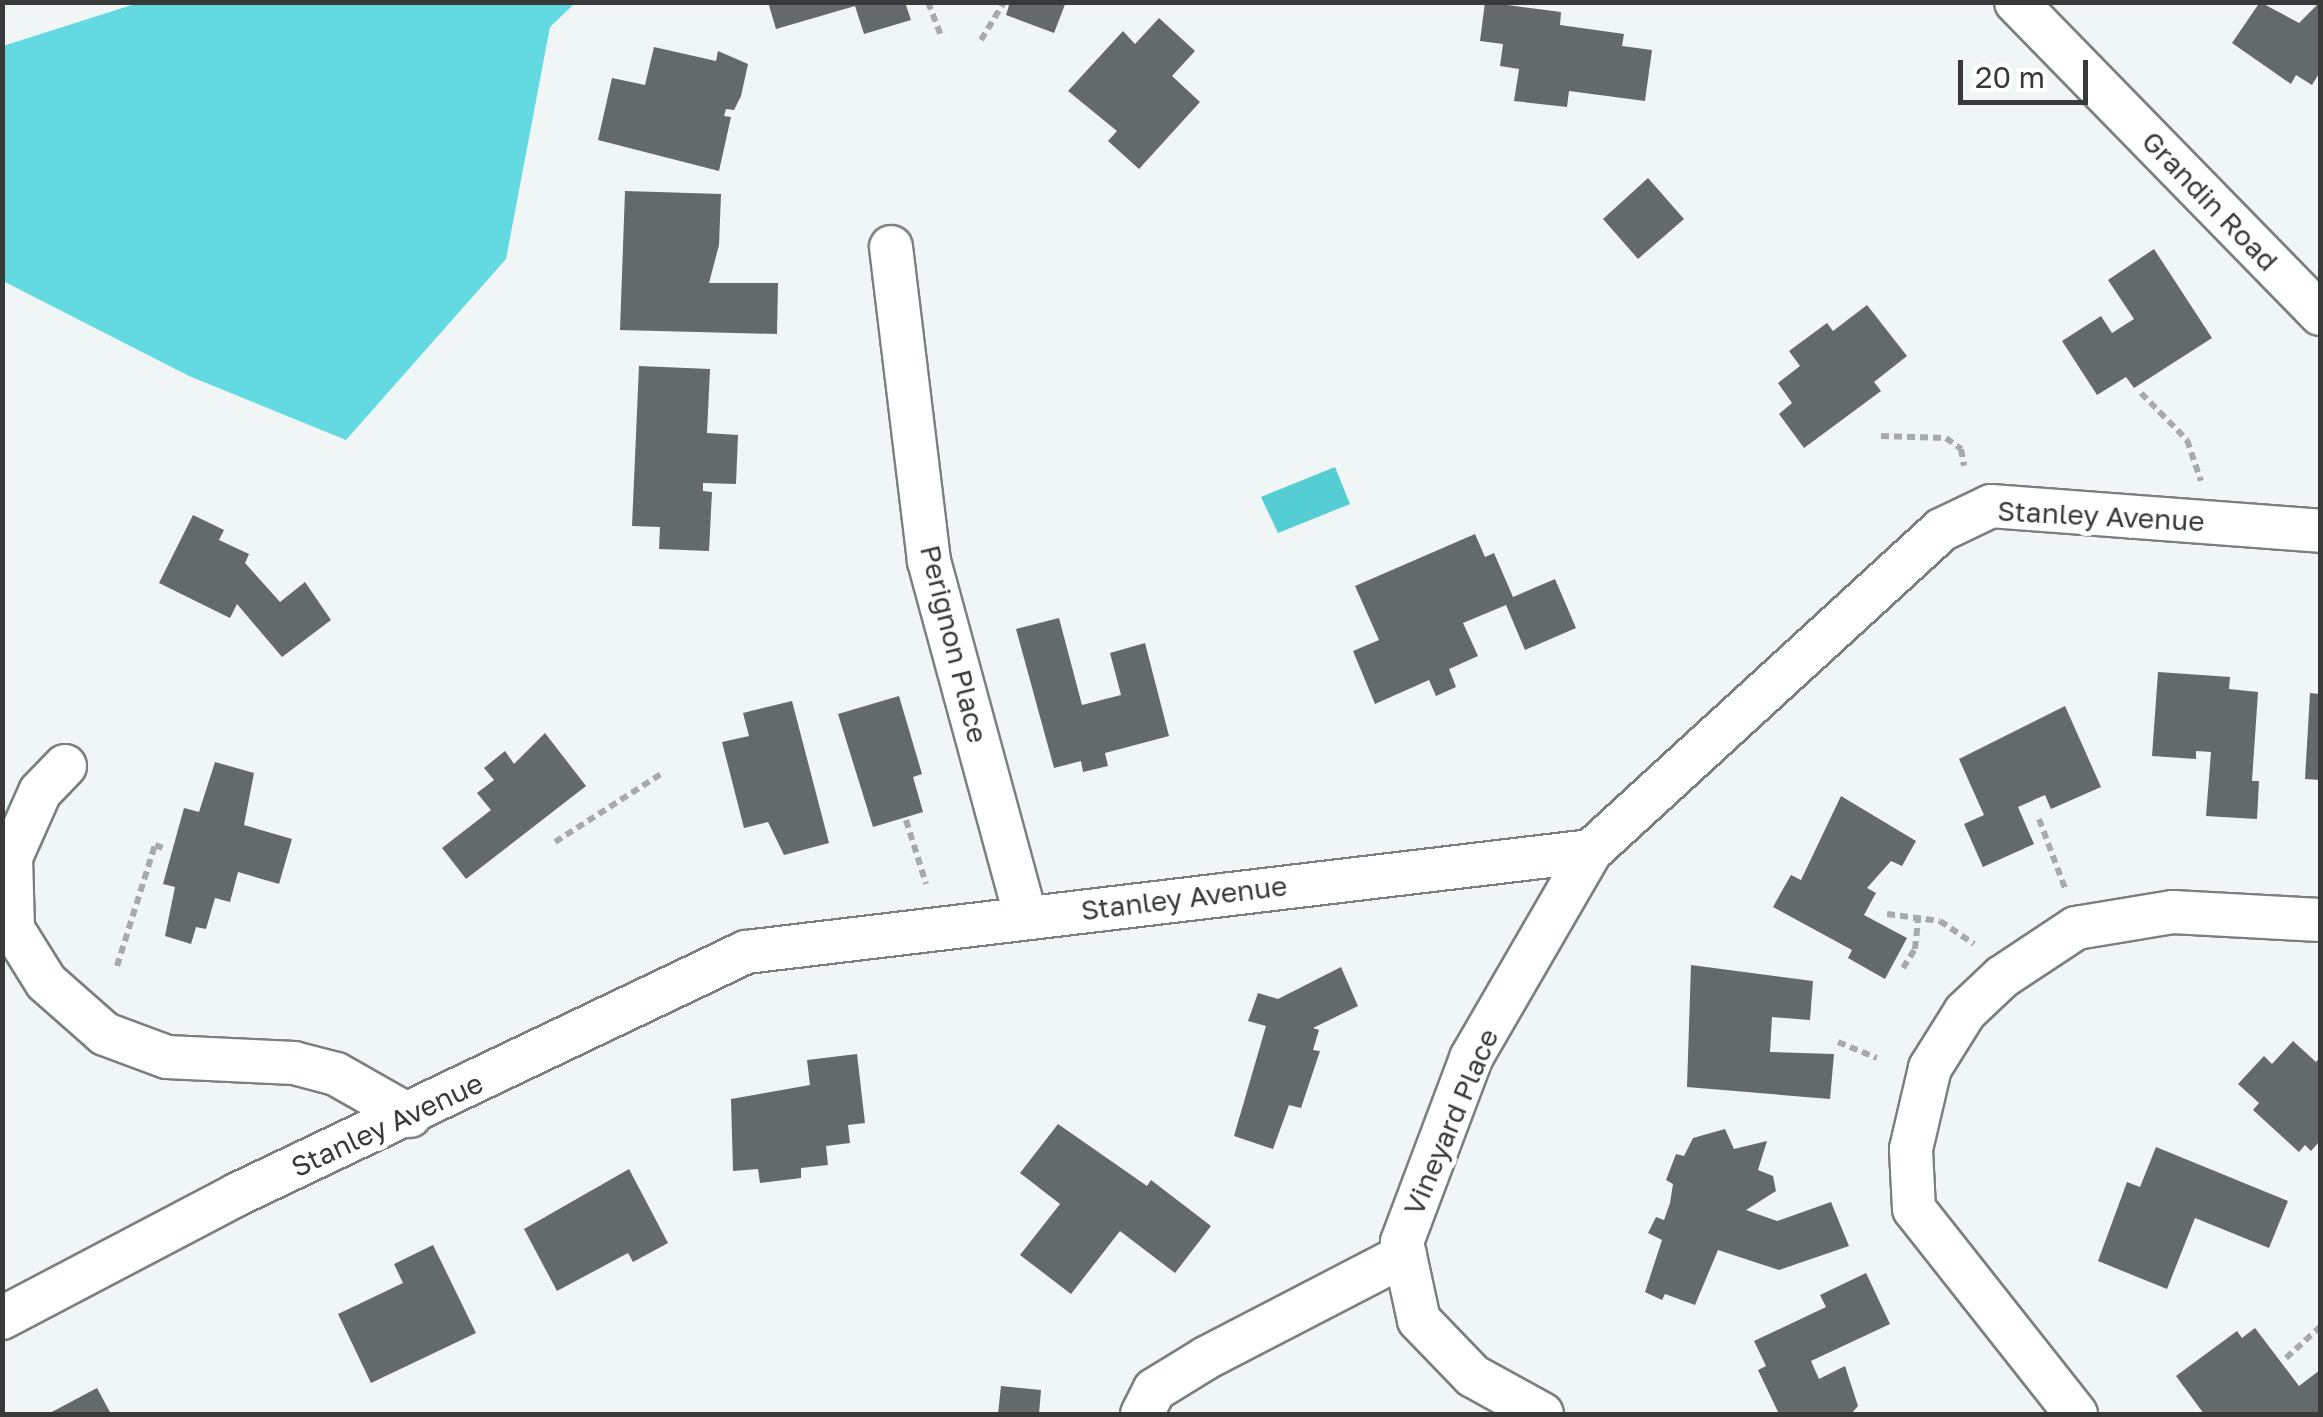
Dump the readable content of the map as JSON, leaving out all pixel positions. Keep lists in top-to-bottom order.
{
  "streets": {
    "street": [
      "Grandin Road",
      "Stanley Avenue",
      "Perignon Place",
      "Vineyard Place"
    ]
  },
  "crossings": [
    ["Stanley Avenue", "Perignon Place"],
    ["Stanley Avenue", "Vineyard Place"]
  ],
  "scale_bar": "20 m"
}
